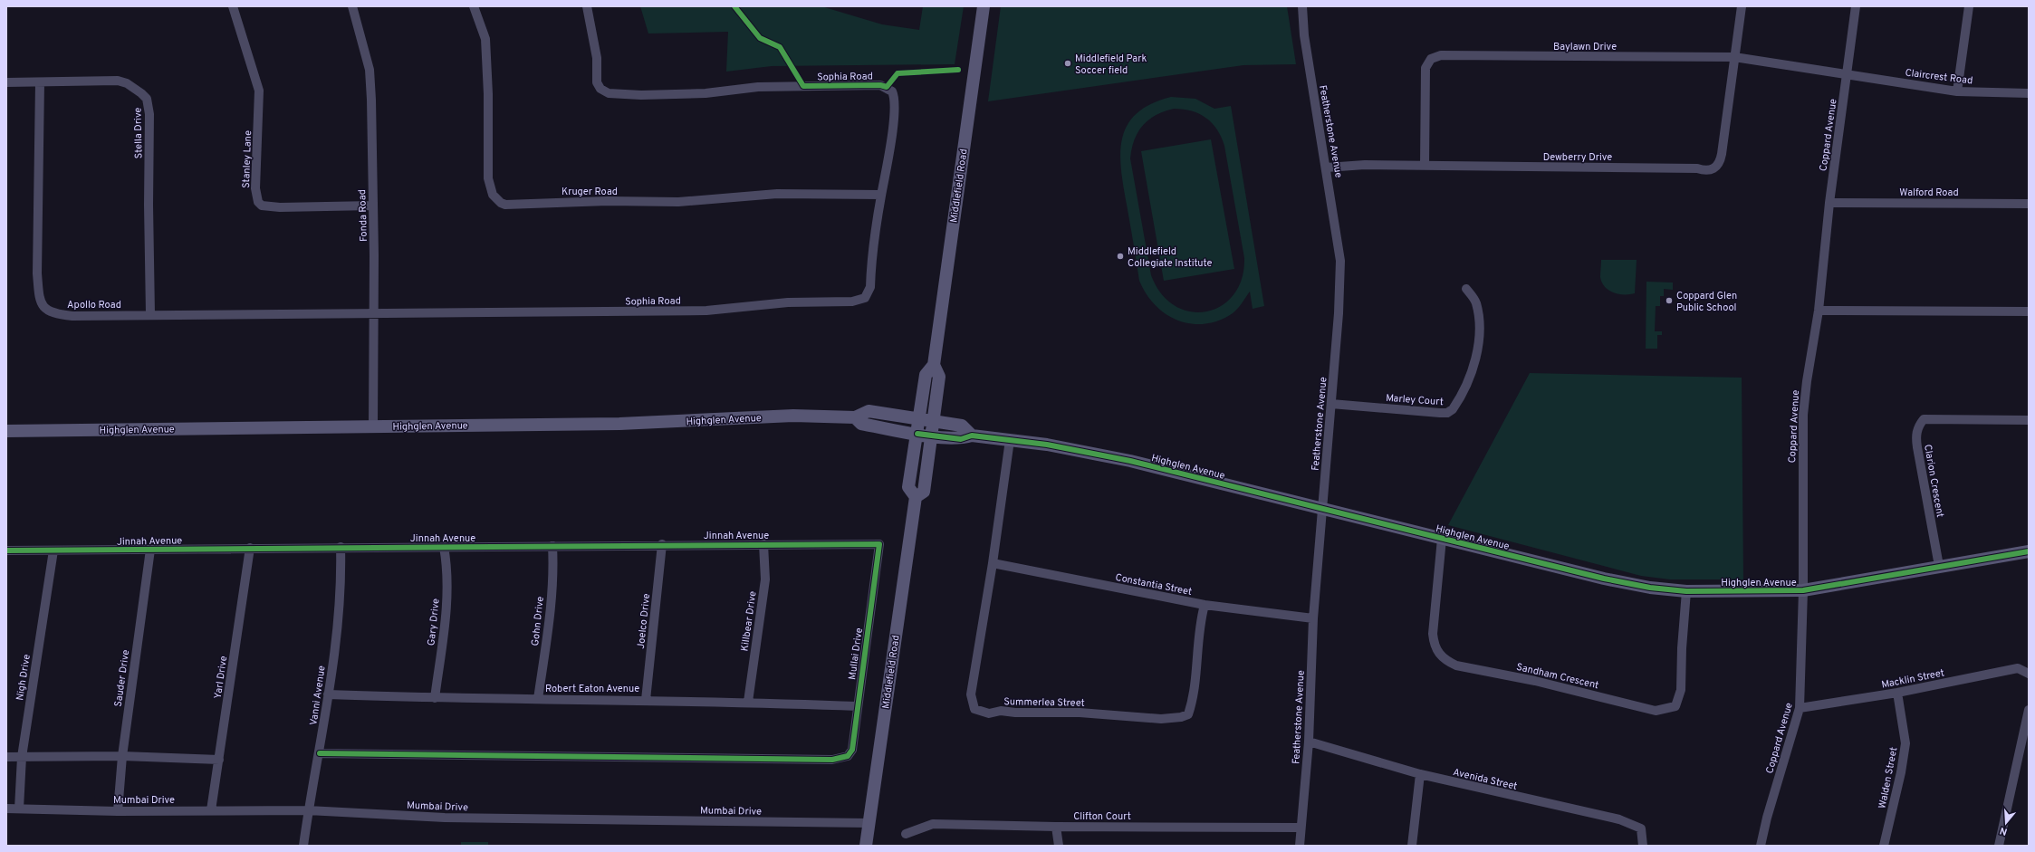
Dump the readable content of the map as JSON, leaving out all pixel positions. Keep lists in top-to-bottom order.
{
  "streets": {
    "street": [
      "Baylawn Drive",
      "Sophia Road",
      "Claircrest Road",
      "Featherstone Avenue",
      "Stella Drive",
      "Coppard Avenue",
      "Dewberry Drive",
      "Stanley Lane",
      "Middlefield Road",
      "Kruger Road",
      "Walford Road",
      "Fonda Road",
      "Apollo Road",
      "Marley Court",
      "Highglen Avenue",
      "Clarion Crescent",
      "Jinnah Avenue",
      "Constantia Street",
      "Gohn Drive",
      "Joelco Drive",
      "Killbear Drive",
      "Gary Drive",
      "Mullai Drive",
      "Sandham Crescent",
      "Nigh Drive",
      "Yarl Drive",
      "Sauder Drive",
      "Macklin Street",
      "Robert Eaton Avenue",
      "Vanni Avenue",
      "Summerlea Street",
      "Walden Street",
      "Avenida Street",
      "Mumbai Drive",
      "Clifton Court"
    ]
  },
  "crossings": [
    ["Baylawn Drive", "Claircrest Road"],
    ["Baylawn Drive", "Coppard Avenue"],
    ["Baylawn Drive", "Dewberry Drive"],
    ["Sophia Road", "Kruger Road"],
    ["Sophia Road", "Fonda Road"],
    ["Sophia Road", "Apollo Road"],
    ["Claircrest Road", "Coppard Avenue"],
    ["Featherstone Avenue", "Dewberry Drive"],
    ["Featherstone Avenue", "Marley Court"],
    ["Featherstone Avenue", "Highglen Avenue"],
    ["Featherstone Avenue", "Constantia Street"],
    ["Featherstone Avenue", "Avenida Street"],
    ["Featherstone Avenue", "Clifton Court"],
    ["Stella Drive", "Apollo Road"],
    ["Coppard Avenue", "Walford Road"],
    ["Coppard Avenue", "Highglen Avenue"],
    ["Coppard Avenue", "Macklin Street"],
    ["Stanley Lane", "Fonda Road"],
    ["Middlefield Road", "Highglen Avenue"],
    ["Middlefield Road", "Mumbai Drive"],
    ["Fonda Road", "Apollo Road"],
    ["Fonda Road", "Highglen Avenue"],
    ["Highglen Avenue", "Clarion Crescent"],
    ["Highglen Avenue", "Sandham Crescent"],
    ["Highglen Avenue", "Summerlea Street"],
    ["Jinnah Avenue", "Gohn Drive"],
    ["Jinnah Avenue", "Joelco Drive"],
    ["Jinnah Avenue", "Killbear Drive"],
    ["Jinnah Avenue", "Gary Drive"],
    ["Jinnah Avenue", "Mullai Drive"],
    ["Jinnah Avenue", "Nigh Drive"],
    ["Jinnah Avenue", "Yarl Drive"],
    ["Jinnah Avenue", "Sauder Drive"],
    ["Jinnah Avenue", "Vanni Avenue"],
    ["Constantia Street", "Summerlea Street"],
    ["Gohn Drive", "Robert Eaton Avenue"],
    ["Joelco Drive", "Robert Eaton Avenue"],
    ["Killbear Drive", "Robert Eaton Avenue"],
    ["Gary Drive", "Robert Eaton Avenue"],
    ["Mullai Drive", "Robert Eaton Avenue"],
    ["Mullai Drive", "Vanni Avenue"],
    ["Nigh Drive", "Mumbai Drive"],
    ["Yarl Drive", "Mumbai Drive"],
    ["Sauder Drive", "Mumbai Drive"],
    ["Macklin Street", "Walden Street"],
    ["Robert Eaton Avenue", "Vanni Avenue"],
    ["Vanni Avenue", "Mumbai Drive"]
  ],
  "places": ["Middlefield Park Soccer field", "Middlefield Collegiate Institute", "Coppard Glen Public School"],
  "north": "bottom"
}
